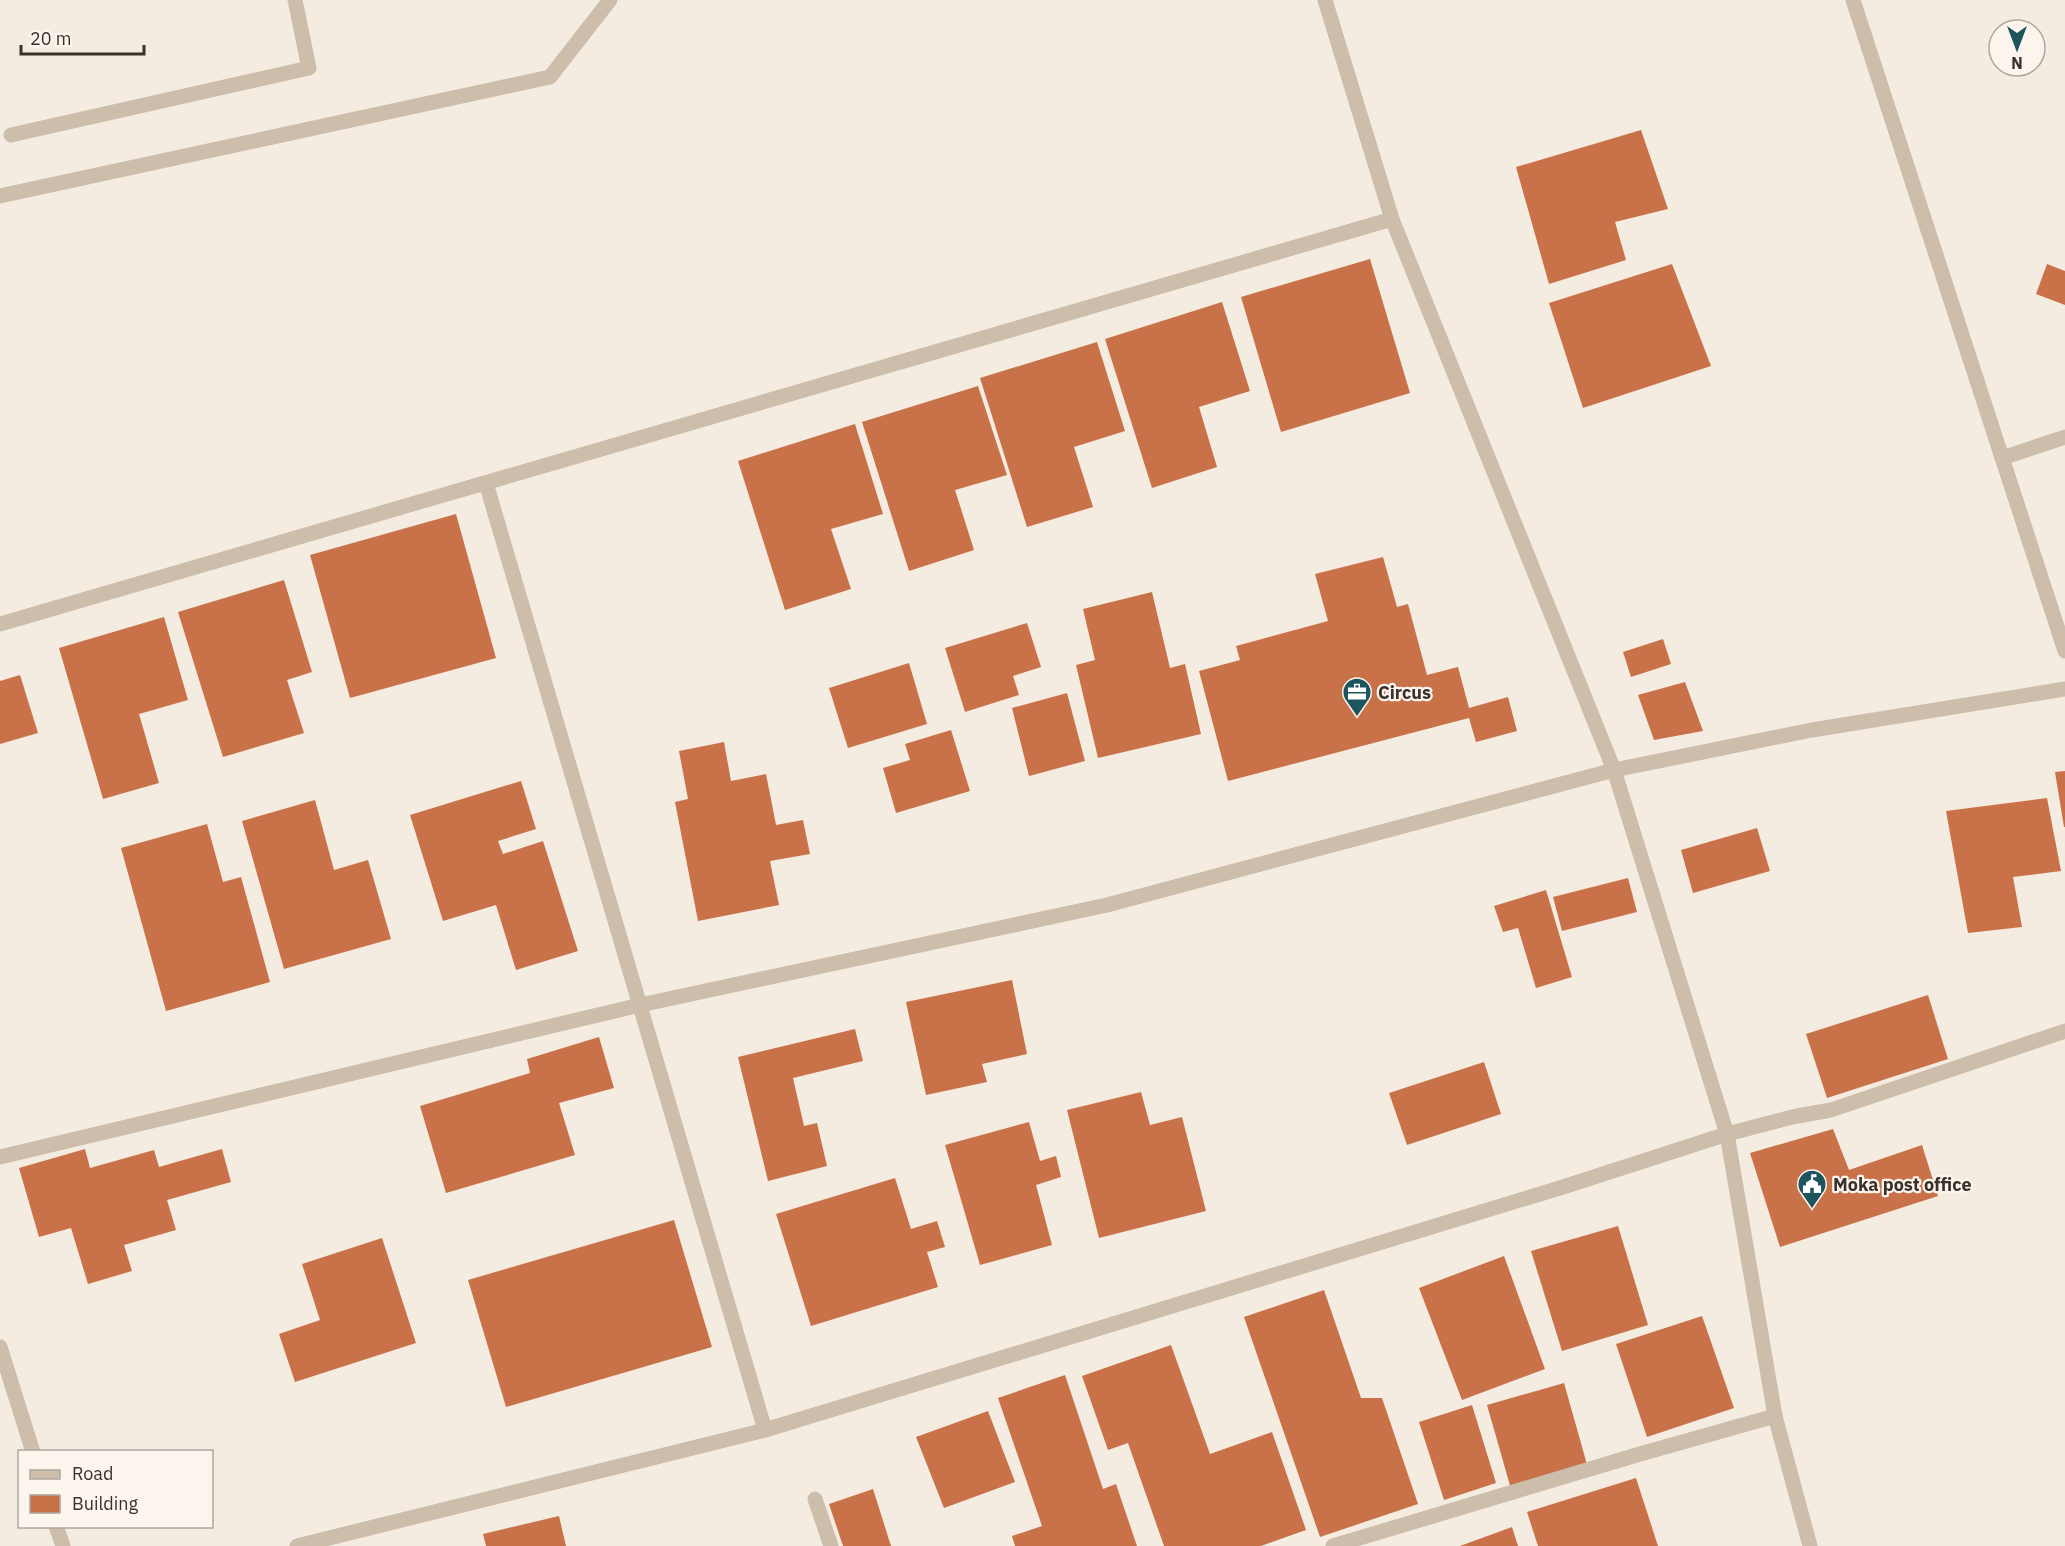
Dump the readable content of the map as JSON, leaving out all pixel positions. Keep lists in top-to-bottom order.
{
  "places": {
    "office": ["Circus"],
    "public building": ["Moka post office"]
  },
  "legend": ["Road", "Building"],
  "scale_bar": "20 m",
  "north": "bottom"
}
